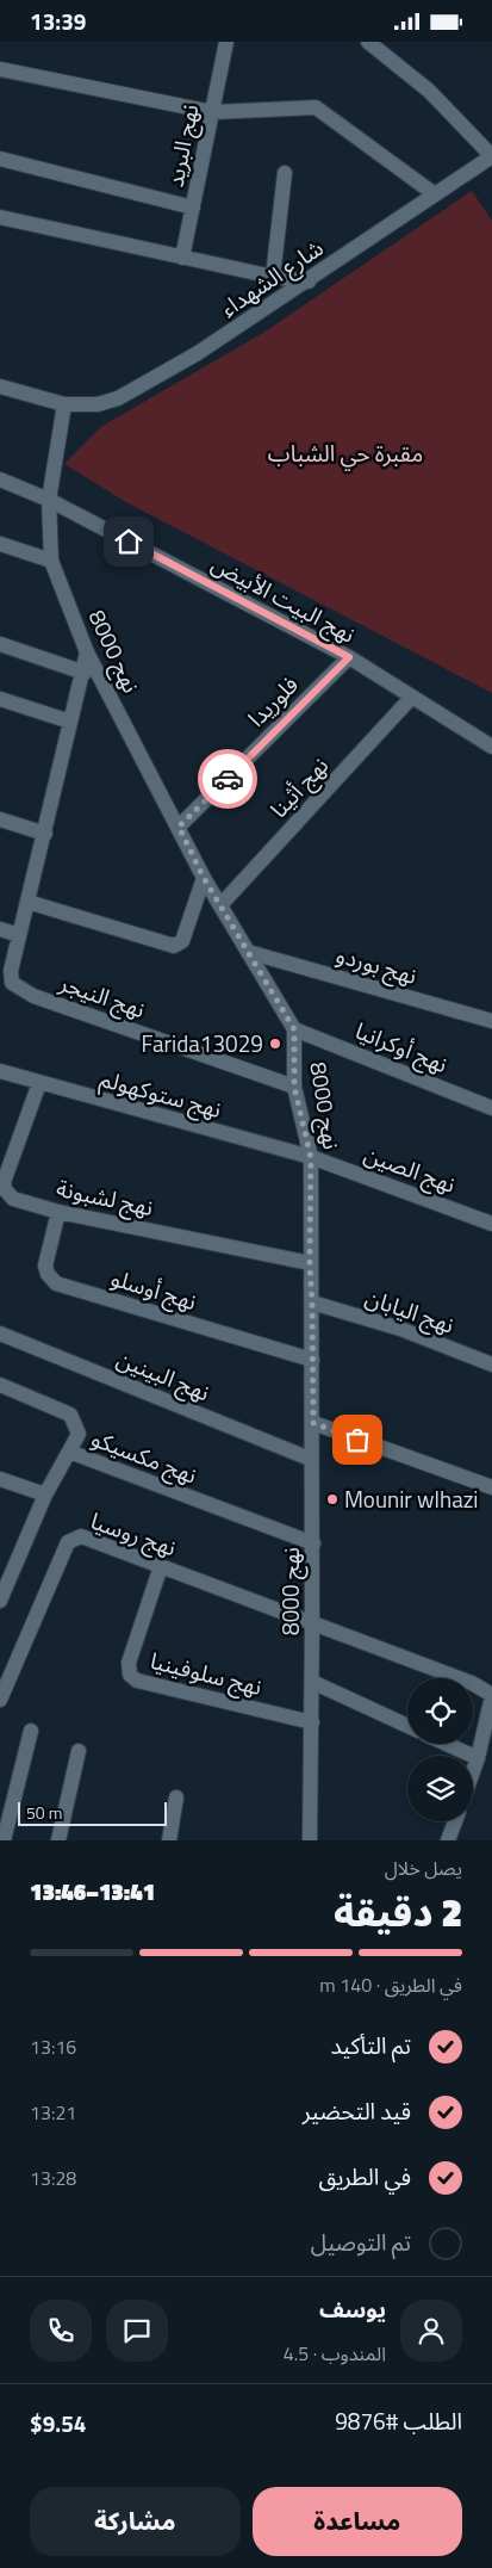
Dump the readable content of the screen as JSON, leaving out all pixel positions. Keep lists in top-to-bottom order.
{
  "streets": {
    "street": [
      "نهج البريد",
      "شارع الشهداء",
      "نهج البيت الأبيض",
      "نهج 8000",
      "فلوريدا",
      "نهج أثينا",
      "نهج بوردو",
      "نهج النيجر",
      "نهج أوكرانيا",
      "نهج ستوكهولم",
      "نهج الصين",
      "نهج لشبونة",
      "نهج أوسلو",
      "نهج اليابان",
      "نهج البينين",
      "نهج مكسيكو",
      "نهج روسيا",
      "نهج سلوفينيا"
    ]
  },
  "crossings": [
    ["شارع الشهداء", "نهج 8000"],
    ["نهج البيت الأبيض", "نهج 8000"],
    ["نهج البيت الأبيض", "فلوريدا"],
    ["نهج البيت الأبيض", "نهج أثينا"],
    ["نهج 8000", "فلوريدا"],
    ["نهج 8000", "نهج أثينا"],
    ["نهج 8000", "نهج بوردو"],
    ["نهج 8000", "نهج النيجر"],
    ["نهج 8000", "نهج أوكرانيا"],
    ["نهج 8000", "نهج ستوكهولم"],
    ["نهج 8000", "نهج الصين"],
    ["نهج 8000", "نهج لشبونة"],
    ["نهج 8000", "نهج أوسلو"],
    ["نهج 8000", "نهج اليابان"],
    ["نهج 8000", "نهج البينين"],
    ["نهج 8000", "نهج مكسيكو"],
    ["نهج 8000", "نهج روسيا"],
    ["نهج 8000", "نهج سلوفينيا"],
    ["نهج ستوكهولم", "نهج الصين"],
    ["نهج ستوكهولم", "نهج لشبونة"],
    ["نهج لشبونة", "نهج أوسلو"],
    ["نهج روسيا", "نهج سلوفينيا"]
  ],
  "parks": ["مقبرة حي الشباب"],
  "places": ["Farida13029", "Mounir wlhazi"],
  "scale_bar": "50 m",
  "page": {
    "status": "13:39",
    "scale": "50 m",
    "heading": ["2 دقيقة", "يصل خلال", "13:41–13:46"],
    "panel": [
      "يوسف",
      "المندوب · 4.5",
      "الطلب #9876",
      "$9.54"
    ],
    "bar": "في الطريق · 140 m",
    "list": [
      ["تم التأكيد", "13:16"],
      ["قيد التحضير", "13:21"],
      ["في الطريق", "13:28"],
      "تم التوصيل"
    ],
    "buttons": ["مساعدة", "مشاركة"]
  }
}
